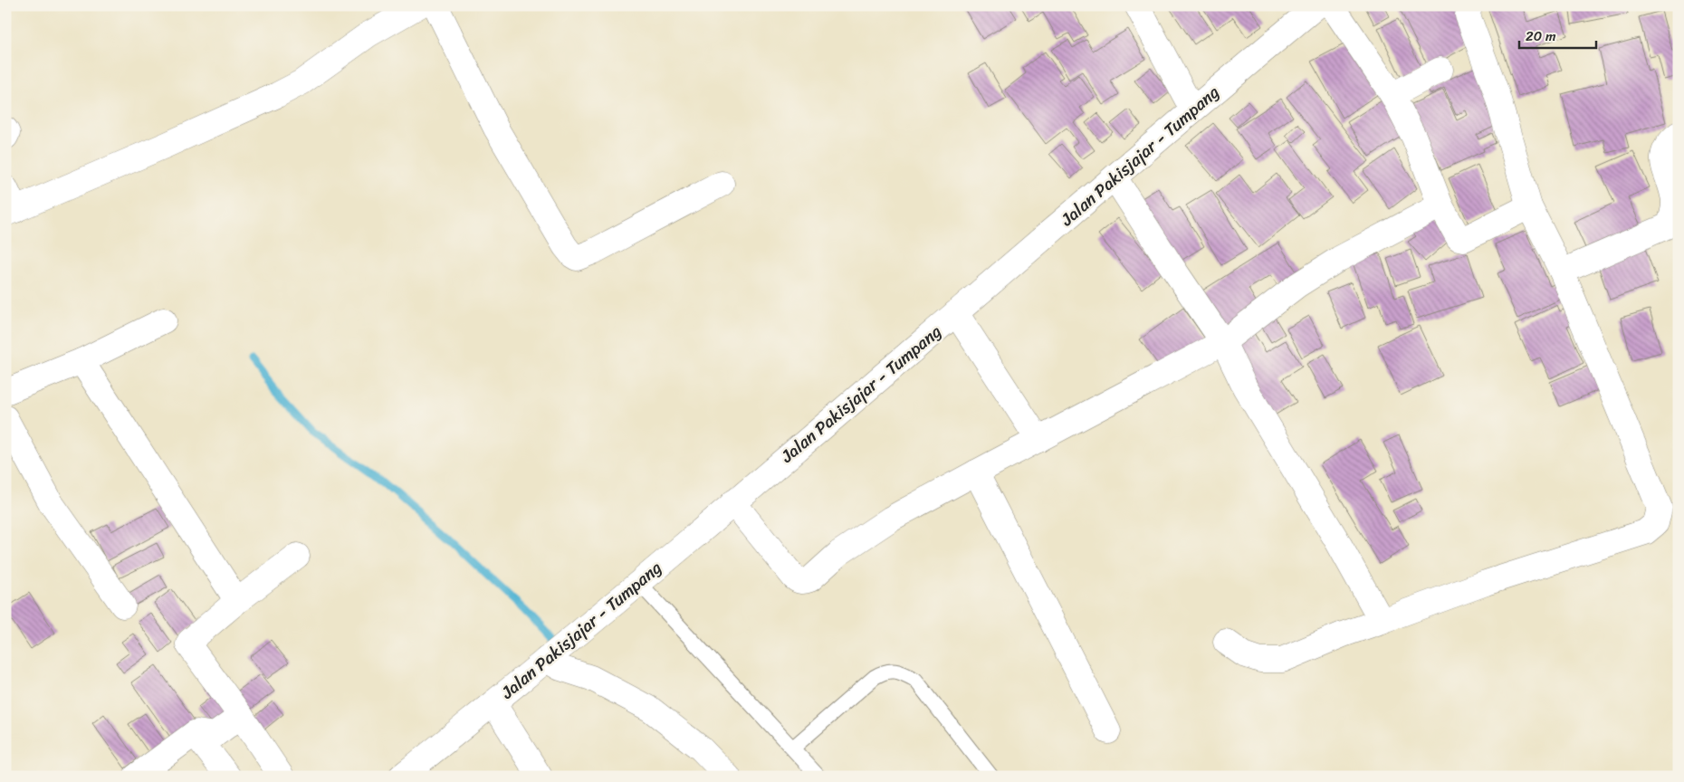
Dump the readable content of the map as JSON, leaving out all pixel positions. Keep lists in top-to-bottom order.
{
  "streets": {
    "street": ["Jalan Pakisjajar - Tumpang"]
  },
  "scale_bar": "20 m"
}
